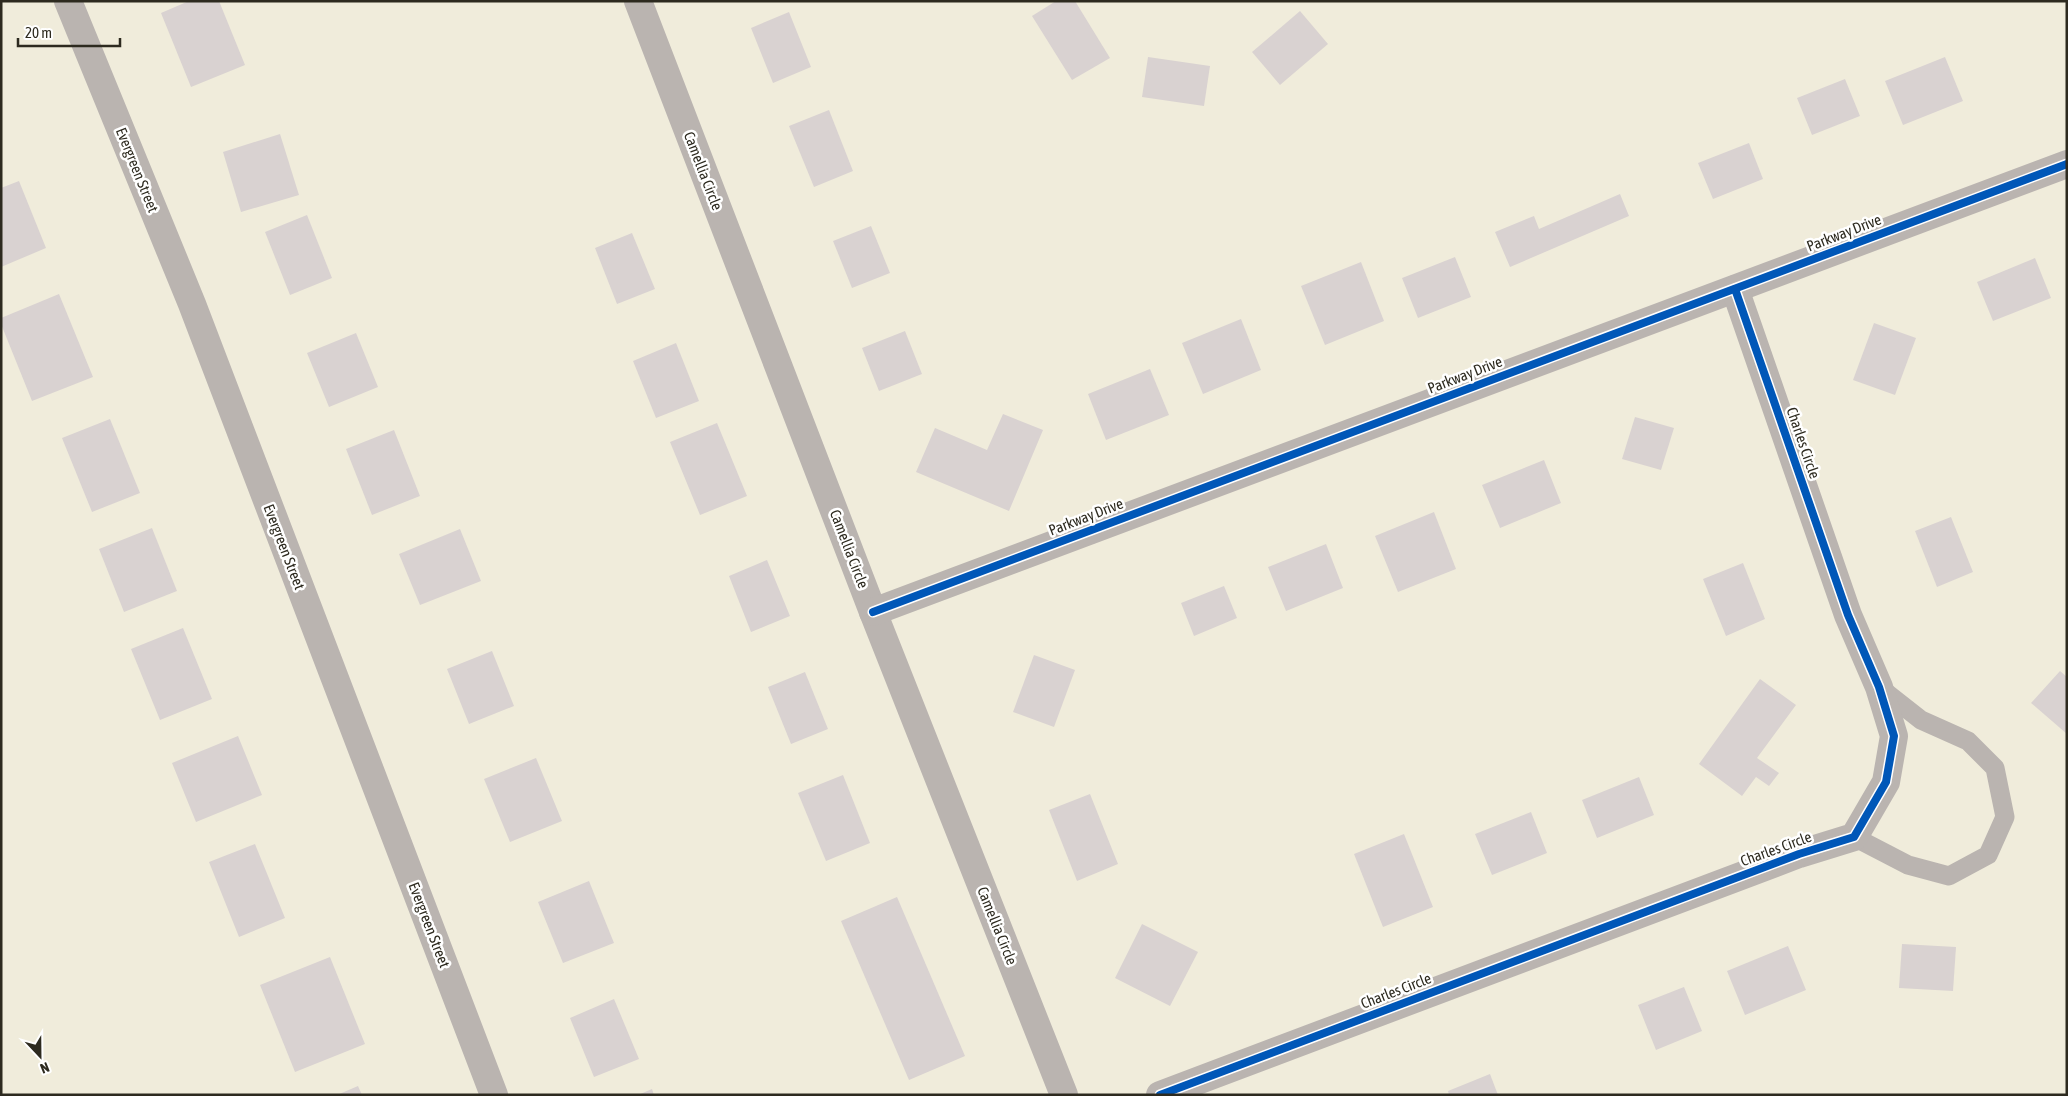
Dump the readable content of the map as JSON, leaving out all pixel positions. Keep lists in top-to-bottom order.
{
  "streets": {
    "street": [
      "Evergreen Street",
      "Camellia Circle",
      "Parkway Drive",
      "Charles Circle"
    ]
  },
  "crossings": [
    ["Camellia Circle", "Parkway Drive"],
    ["Parkway Drive", "Charles Circle"]
  ],
  "scale_bar": "20 m",
  "north": "bottom"
}
